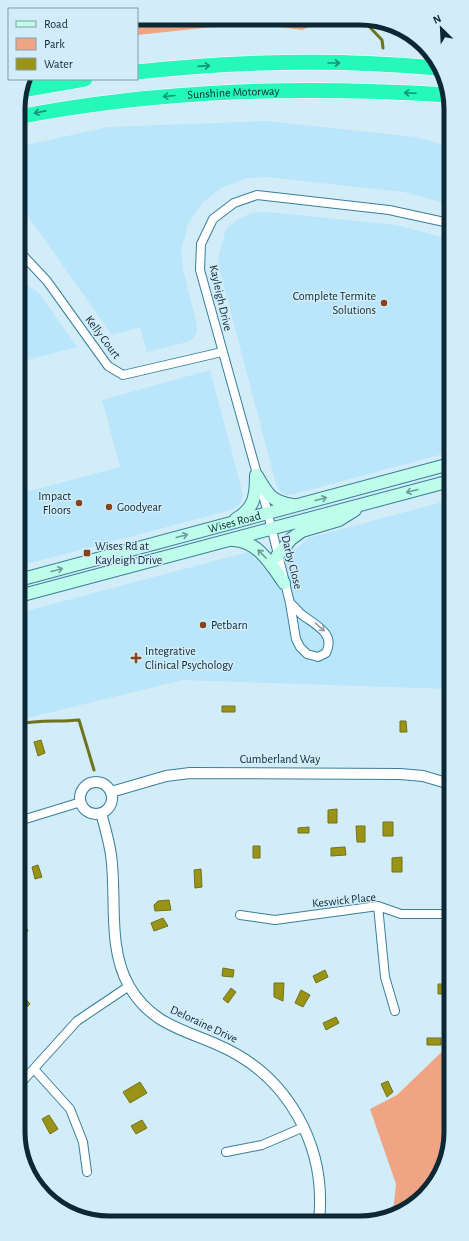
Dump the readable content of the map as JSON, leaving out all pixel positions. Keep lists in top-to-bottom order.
{
  "streets": {
    "highway": ["Sunshine Motorway"],
    "main road": ["Wises Road"],
    "street": [
      "Kayleigh Drive",
      "Kelly Court",
      "Darby Close",
      "Cumberland Way",
      "Keswick Place",
      "Deloraine Drive"
    ]
  },
  "crossings": [
    ["Kayleigh Drive", "Kelly Court"],
    ["Kayleigh Drive", "Wises Road"],
    ["Kayleigh Drive", "Darby Close"],
    ["Wises Road", "Darby Close"],
    ["Cumberland Way", "Deloraine Drive"]
  ],
  "places": {
    "other": [
      "Complete Termite Solutions",
      "Impact Floors",
      "Goodyear",
      "Petbarn"
    ],
    "transit": ["Wises Rd at Kayleigh Drive"],
    "health": ["Integrative Clinical Psychology"]
  },
  "legend": ["Road", "Park", "Water"],
  "north": "top left"
}
